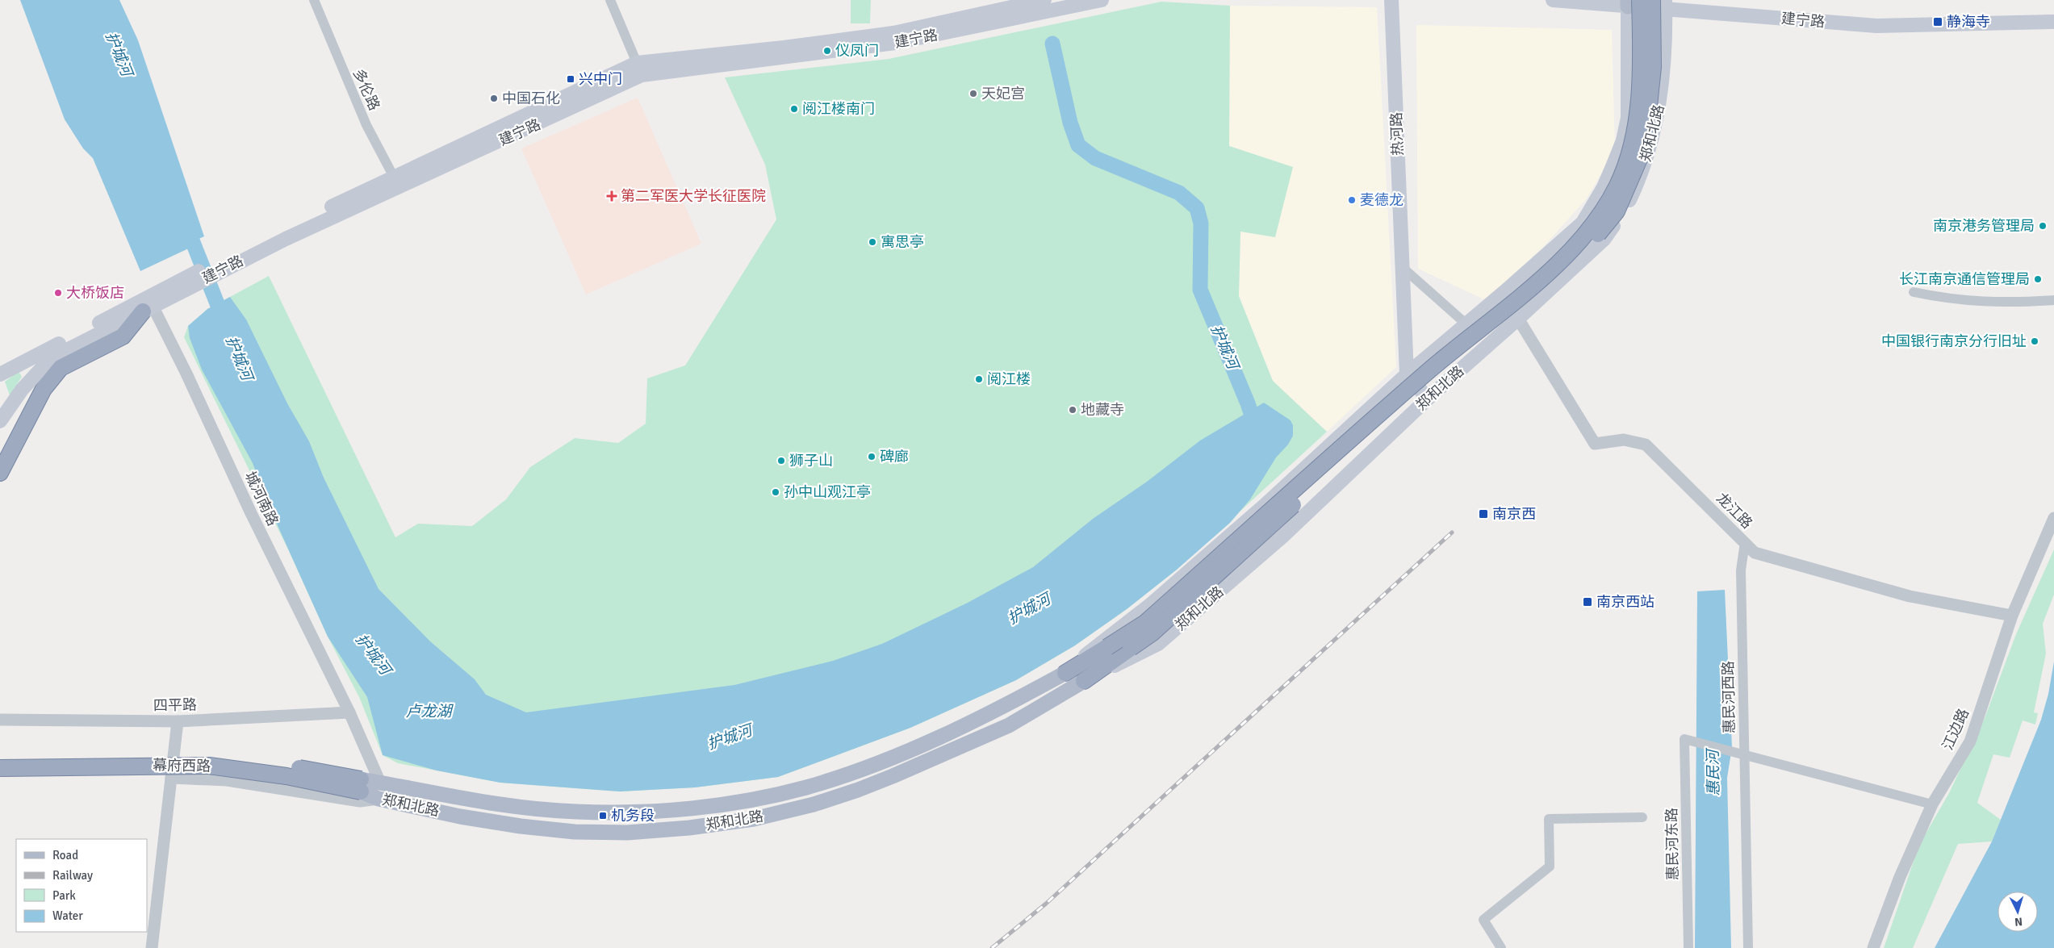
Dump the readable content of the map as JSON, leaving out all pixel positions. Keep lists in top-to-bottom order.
{
  "streets": {
    "highway": ["郑和北路", "幕府西路"],
    "main road": ["建宁路", "热河路"],
    "street": [
      "多伦路",
      "城河南路",
      "龙江路",
      "惠民河西路",
      "四平路",
      "江边路",
      "惠民河东路"
    ]
  },
  "crossings": [
    ["建宁路", "多伦路"],
    ["建宁路", "郑和北路"],
    ["建宁路", "城河南路"],
    ["郑和北路", "热河路"],
    ["郑和北路", "城河南路"],
    ["郑和北路", "龙江路"],
    ["郑和北路", "幕府西路"],
    ["城河南路", "四平路"],
    ["龙江路", "惠民河西路"],
    ["龙江路", "江边路"],
    ["惠民河西路", "惠民河东路"]
  ],
  "water": ["护城河", "卢龙湖", "惠民河"],
  "places": {
    "transit": [
      "静海寺",
      "兴中门",
      "南京西",
      "南京西站",
      "机务段"
    ],
    "other": [
      "仪凤门",
      "天妃宫",
      "中国石化",
      "阅江楼南门",
      "麦德龙",
      "南京港务管理局",
      "寓思亭",
      "长江南京通信管理局",
      "大桥饭店",
      "中国银行南京分行旧址",
      "阅江楼",
      "地藏寺",
      "碑廊",
      "狮子山",
      "孙中山观江亭"
    ],
    "health": ["第二军医大学长征医院"]
  },
  "legend": [
    "Road",
    "Railway",
    "Park",
    "Water"
  ],
  "north": "bottom"
}
